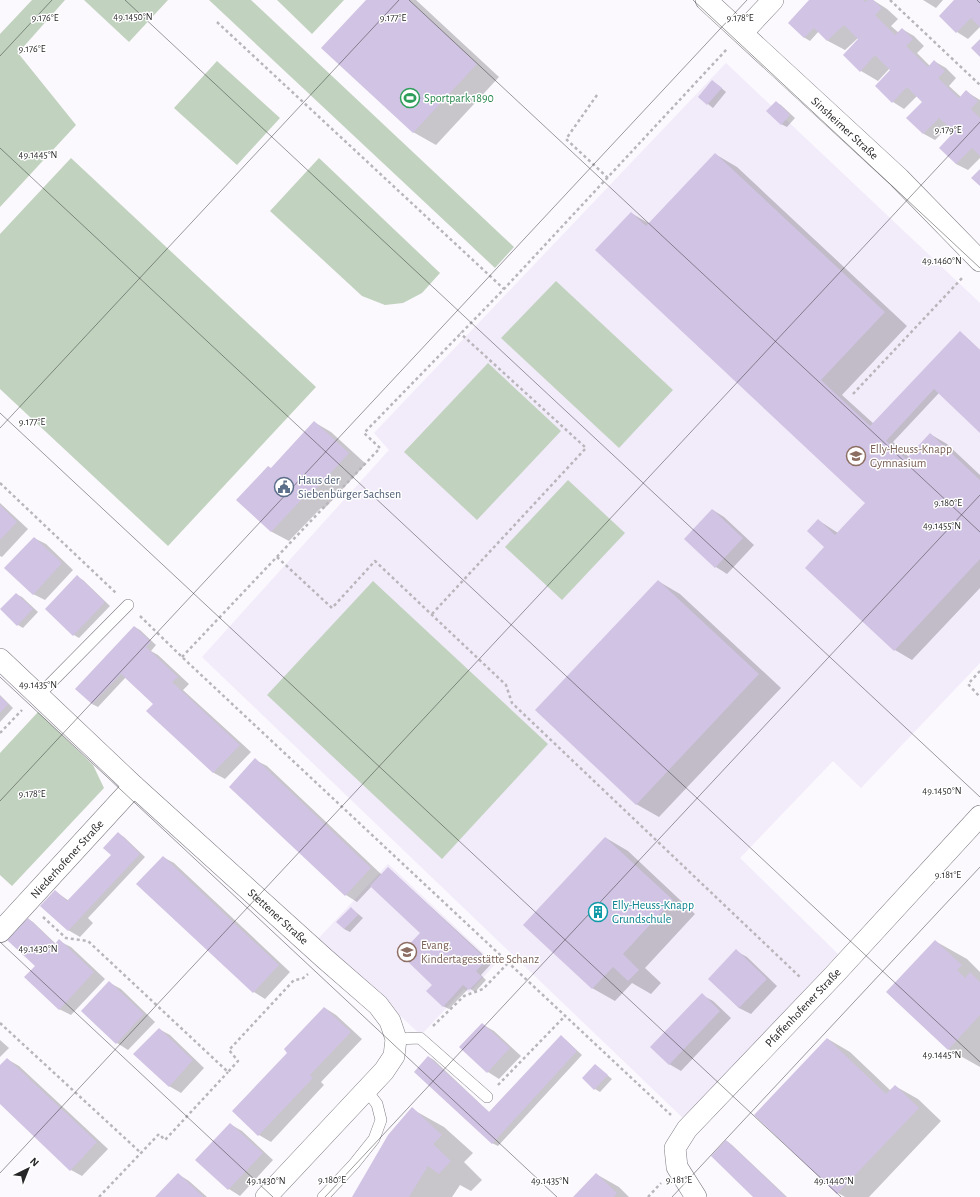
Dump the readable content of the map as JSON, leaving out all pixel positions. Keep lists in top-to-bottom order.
{
  "streets": {
    "street": [
      "Sinsheimer Straße",
      "Niederhofener Straße",
      "Stettener Straße",
      "Pfaffenhofener Straße"
    ]
  },
  "crossings": [
    ["Niederhofener Straße", "Stettener Straße"]
  ],
  "places": {
    "sports": ["Sportpark 1890"],
    "school or university": ["Elly-Heuss-Knapp Gymnasium", "Evang. Kindertagesstätte Schanz"],
    "public building": ["Haus der Siebenbürger Sachsen"],
    "building": ["Elly-Heuss-Knapp Grundschule"]
  },
  "north": "top right",
  "coordinates": [
    "49.1450°N",
    "9.176°E",
    "9.177°E",
    "9.178°E",
    "9.179°E",
    "49.1445°N",
    "49.1460°N",
    "9.180°E",
    "49.1455°N",
    "49.1435°N",
    "9.181°E",
    "49.1430°N",
    "49.1440°N"
  ]
}
